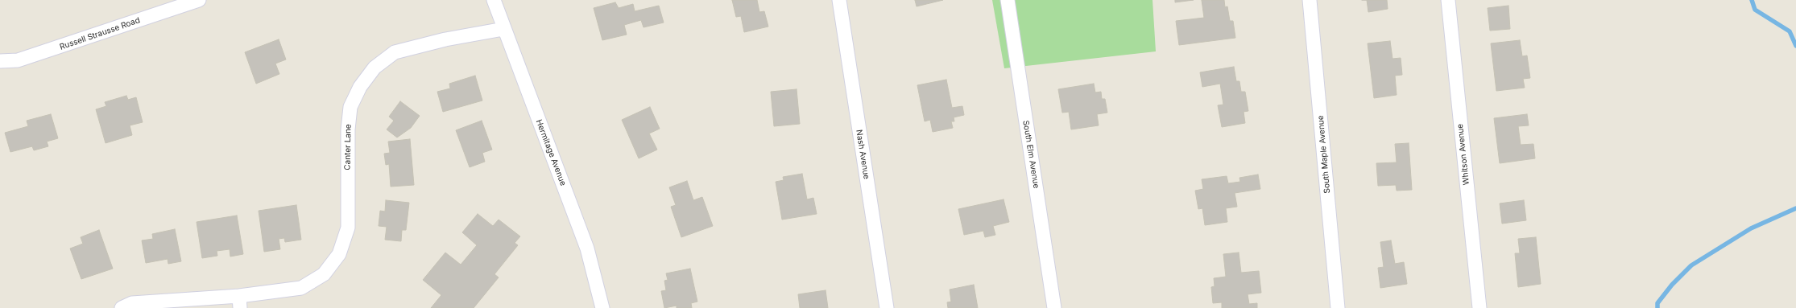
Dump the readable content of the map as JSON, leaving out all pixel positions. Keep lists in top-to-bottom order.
{
  "streets": {
    "street": [
      "Russell Strausse Road",
      "Canter Lane",
      "Hermitage Avenue",
      "Nash Avenue",
      "South Elm Avenue",
      "South Maple Avenue",
      "Whitson Avenue"
    ]
  },
  "crossings": [
    ["Canter Lane", "Hermitage Avenue"]
  ]
}
